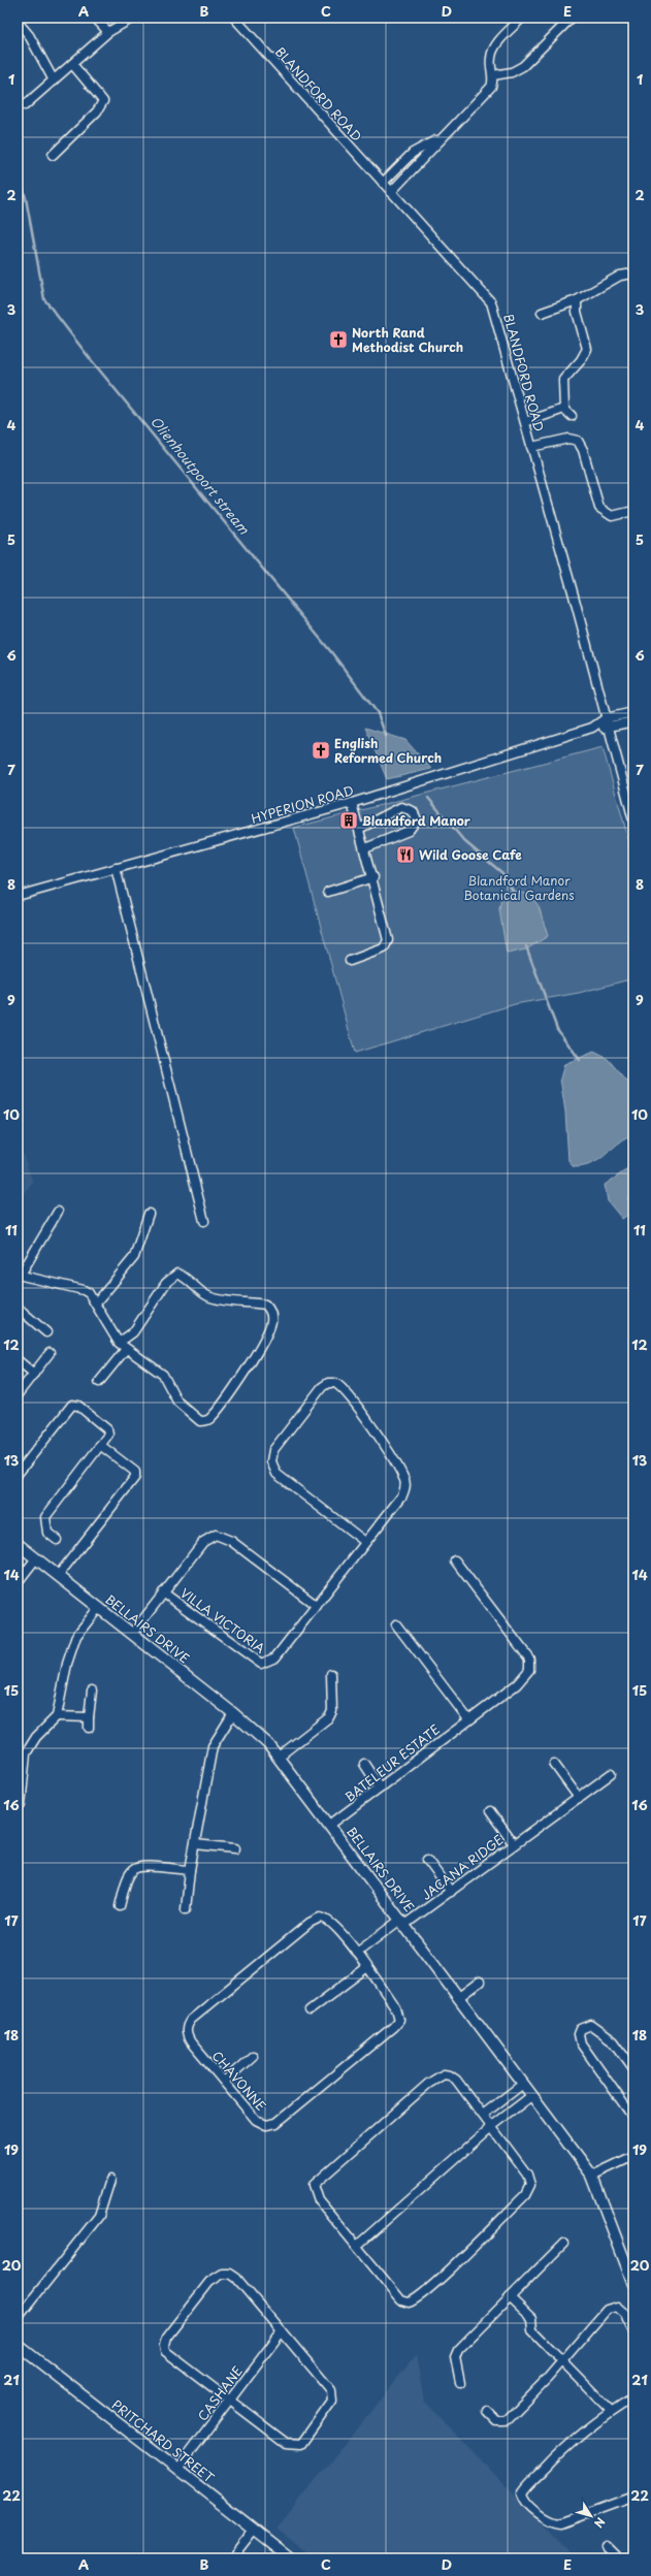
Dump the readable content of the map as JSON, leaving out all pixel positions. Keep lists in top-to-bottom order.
{
  "streets": {
    "street": [
      "BLANDFORD ROAD",
      "HYPERION ROAD",
      "VILLA VICTORIA",
      "BELLAIRS DRIVE",
      "BATELEUR ESTATE",
      "JACANA RIDGE",
      "CHAVONNE",
      "CASHANE",
      "PRITCHARD STREET"
    ]
  },
  "crossings": [
    ["BLANDFORD ROAD", "HYPERION ROAD"],
    ["VILLA VICTORIA", "BELLAIRS DRIVE"],
    ["BELLAIRS DRIVE", "BATELEUR ESTATE"],
    ["BELLAIRS DRIVE", "JACANA RIDGE"],
    ["CASHANE", "PRITCHARD STREET"]
  ],
  "water": ["Olienhoutpoort stream"],
  "parks": ["Blandford Manor Botanical Gardens"],
  "places": {
    "church": ["North Rand Methodist Church", "English Reformed Church"],
    "building": ["Blandford Manor"],
    "restaurant": ["Wild Goose Cafe"]
  },
  "north": "bottom right",
  "grid": {
    "columns": [
      "A",
      "B",
      "C",
      "D",
      "E"
    ],
    "rows": [
      "1",
      "2",
      "3",
      "4",
      "5",
      "6",
      "7",
      "8",
      "9",
      "10",
      "11",
      "12",
      "13",
      "14",
      "15",
      "16",
      "17",
      "18",
      "19",
      "20",
      "21",
      "22"
    ]
  }
}
